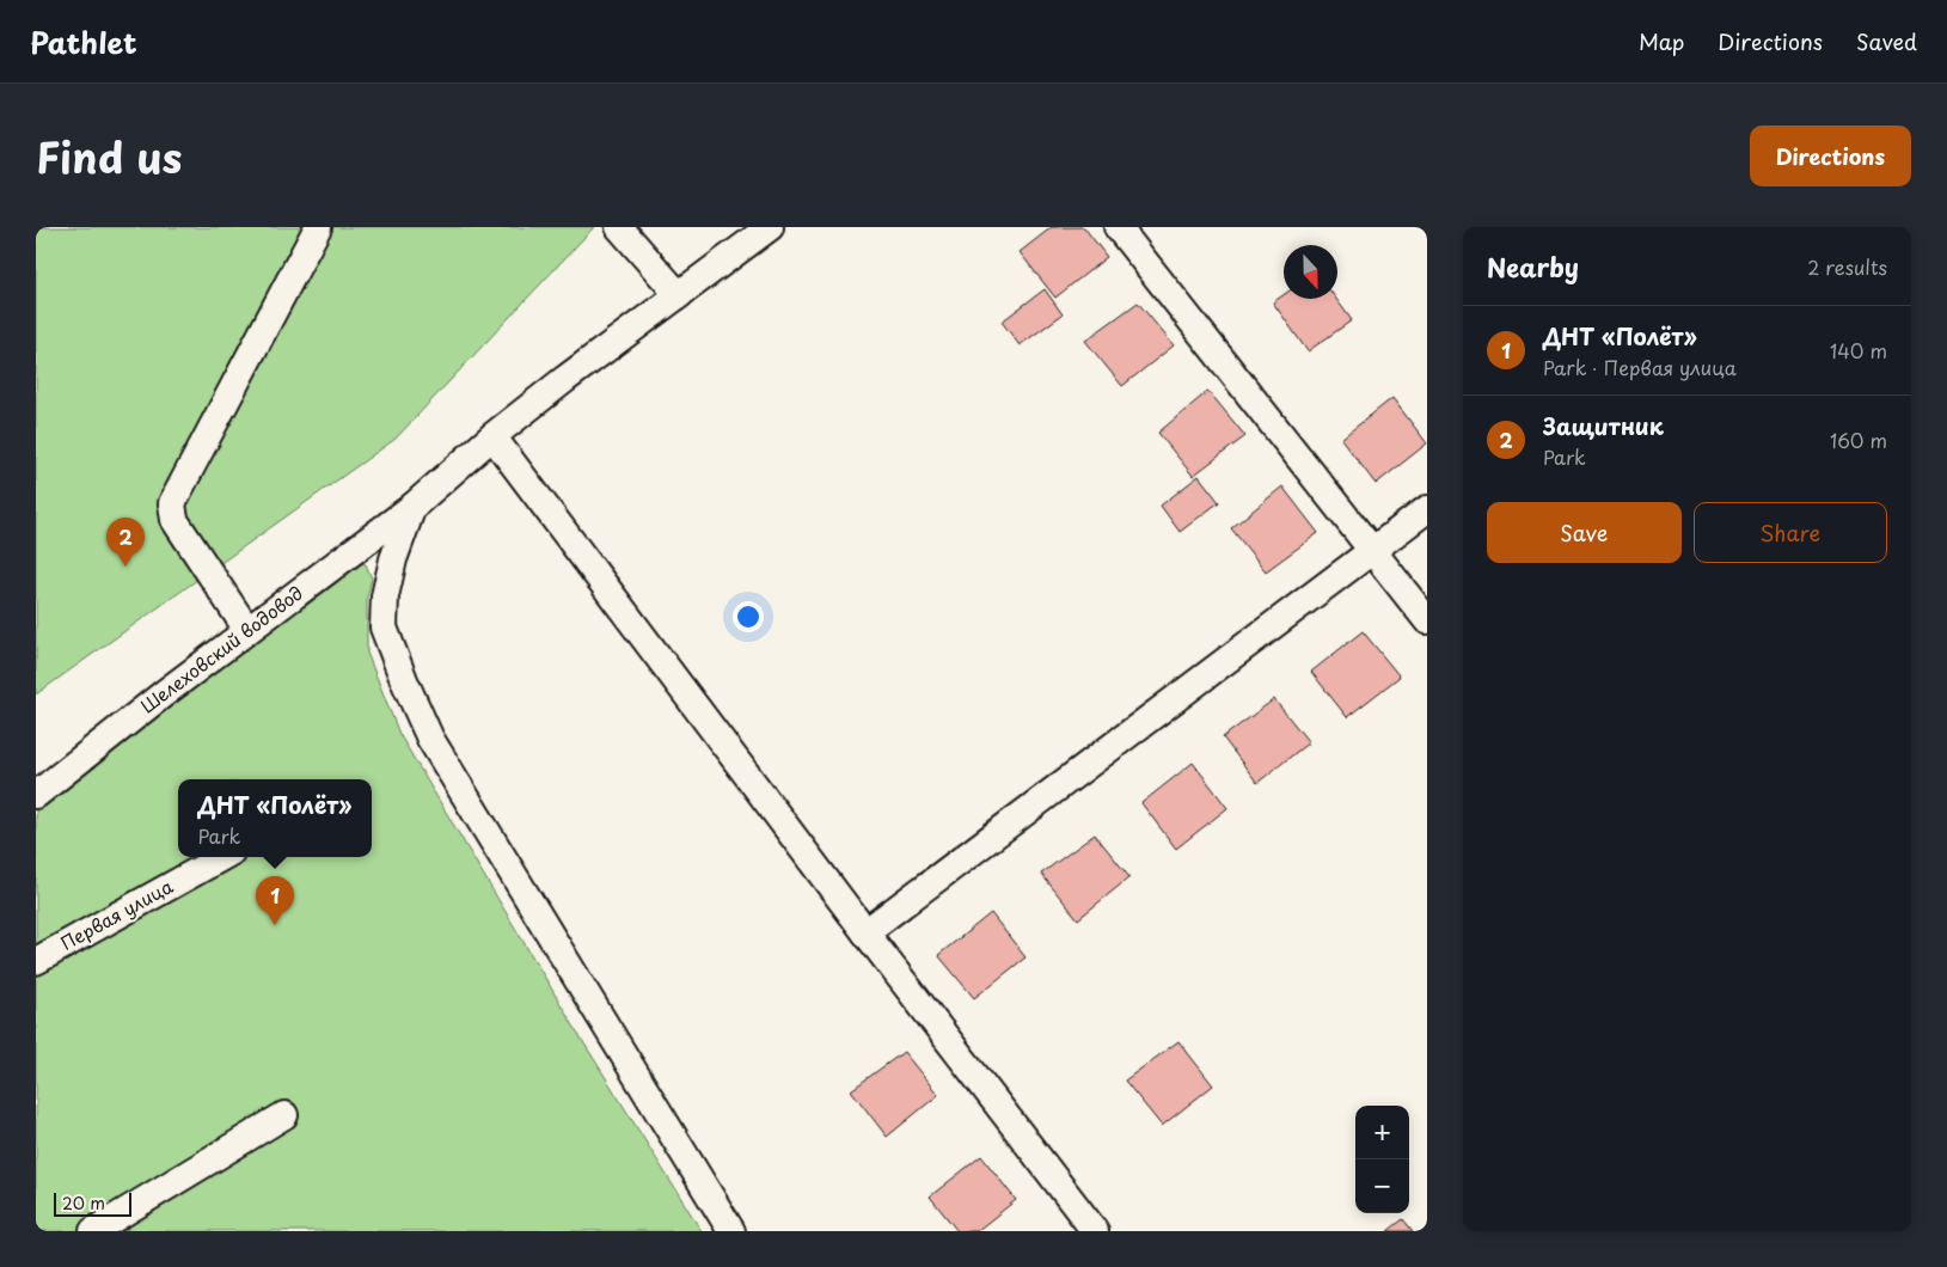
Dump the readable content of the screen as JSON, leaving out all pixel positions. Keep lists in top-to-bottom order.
{
  "streets": {
    "street": ["Шелеховский водовод", "Первая улица"]
  },
  "scale_bar": "20 m",
  "north": "bottom",
  "page": {
    "header": "Pathlet",
    "nav": ["Map", "Directions", "Saved"],
    "title": "Find us",
    "buttons": [
      "Directions",
      ["Save", "Share"]
    ],
    "heading": ["Nearby", "2 results"],
    "list": [
      {
        "mark": "1",
        "name": "ДНТ «Полёт»",
        "note": "Park · Первая улица",
        "value": "140 m"
      },
      {
        "mark": "2",
        "name": "Защитник",
        "note": "Park",
        "value": "160 m"
      }
    ],
    "pins": ["2", "1"],
    "popup": ["ДНТ «Полёт»", "Park"],
    "map_buttons": ["+", "−"],
    "scale": "20 m"
  }
}
